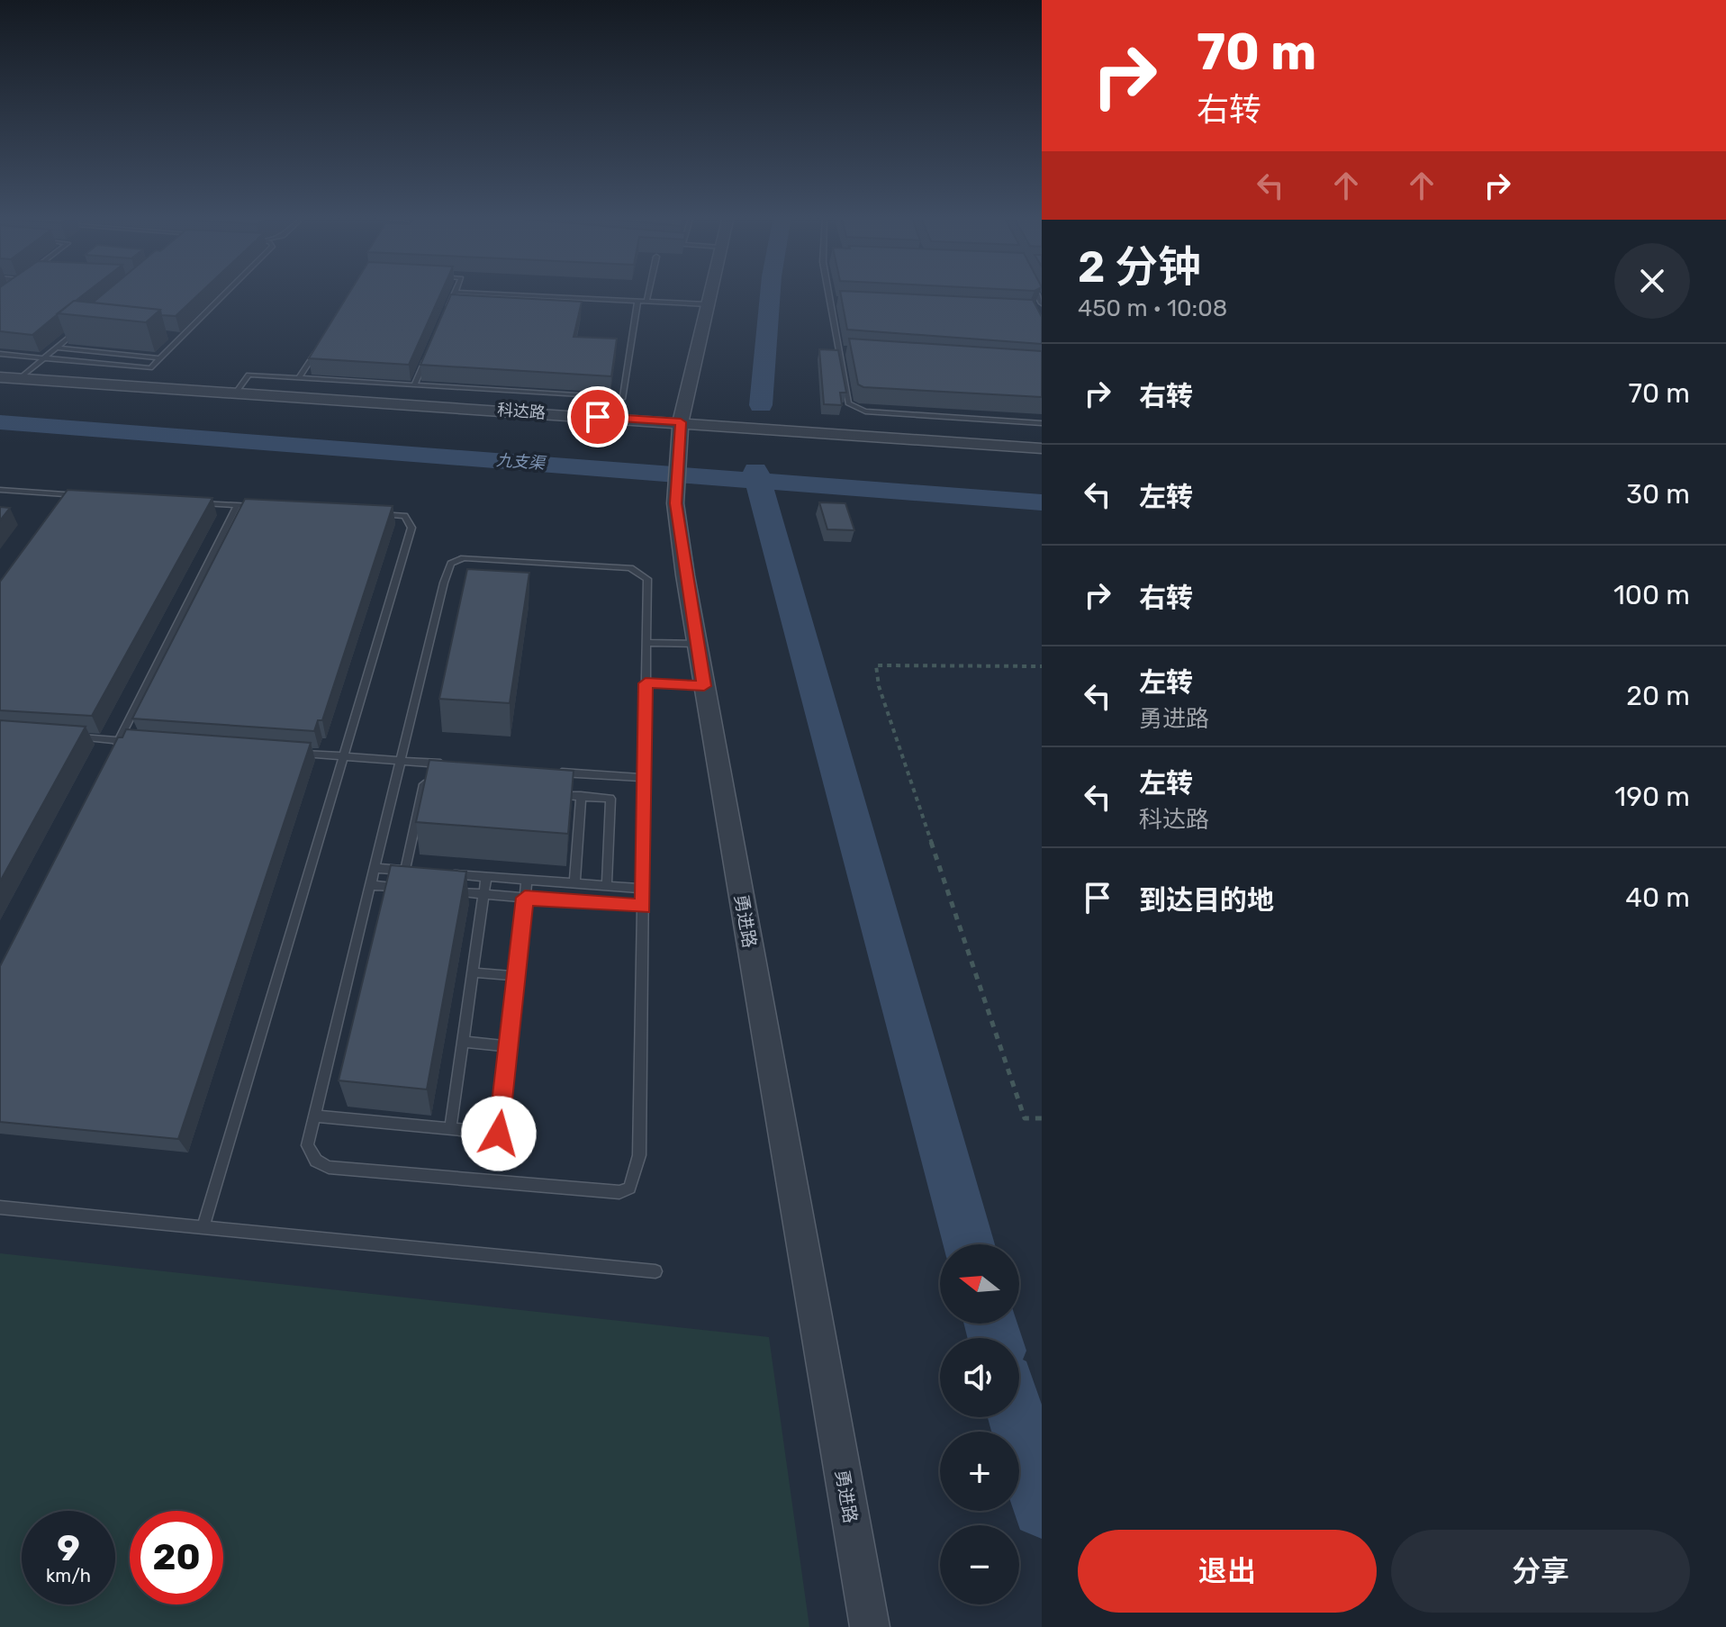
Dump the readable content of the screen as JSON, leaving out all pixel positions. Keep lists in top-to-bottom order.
{
  "streets": {
    "street": ["科达路", "勇进路"]
  },
  "crossings": [
    ["科达路", "勇进路"]
  ],
  "water": ["九支渠"],
  "north": "left",
  "page": {
    "turn": ["70 m", "右转"],
    "heading": ["2 分钟", "450 m · 10:08"],
    "list": [
      {
        "name": "右转",
        "value": "70 m"
      },
      {
        "name": "左转",
        "value": "30 m"
      },
      {
        "name": "右转",
        "value": "100 m"
      },
      {
        "name": "左转",
        "note": "勇进路",
        "value": "20 m"
      },
      {
        "name": "左转",
        "note": "科达路",
        "value": "190 m"
      },
      {
        "name": "到达目的地",
        "value": "40 m"
      }
    ],
    "map_buttons": ["+", "−"],
    "speed": "9 km/h",
    "limit": "20",
    "buttons": ["退出", "分享"]
  }
}
